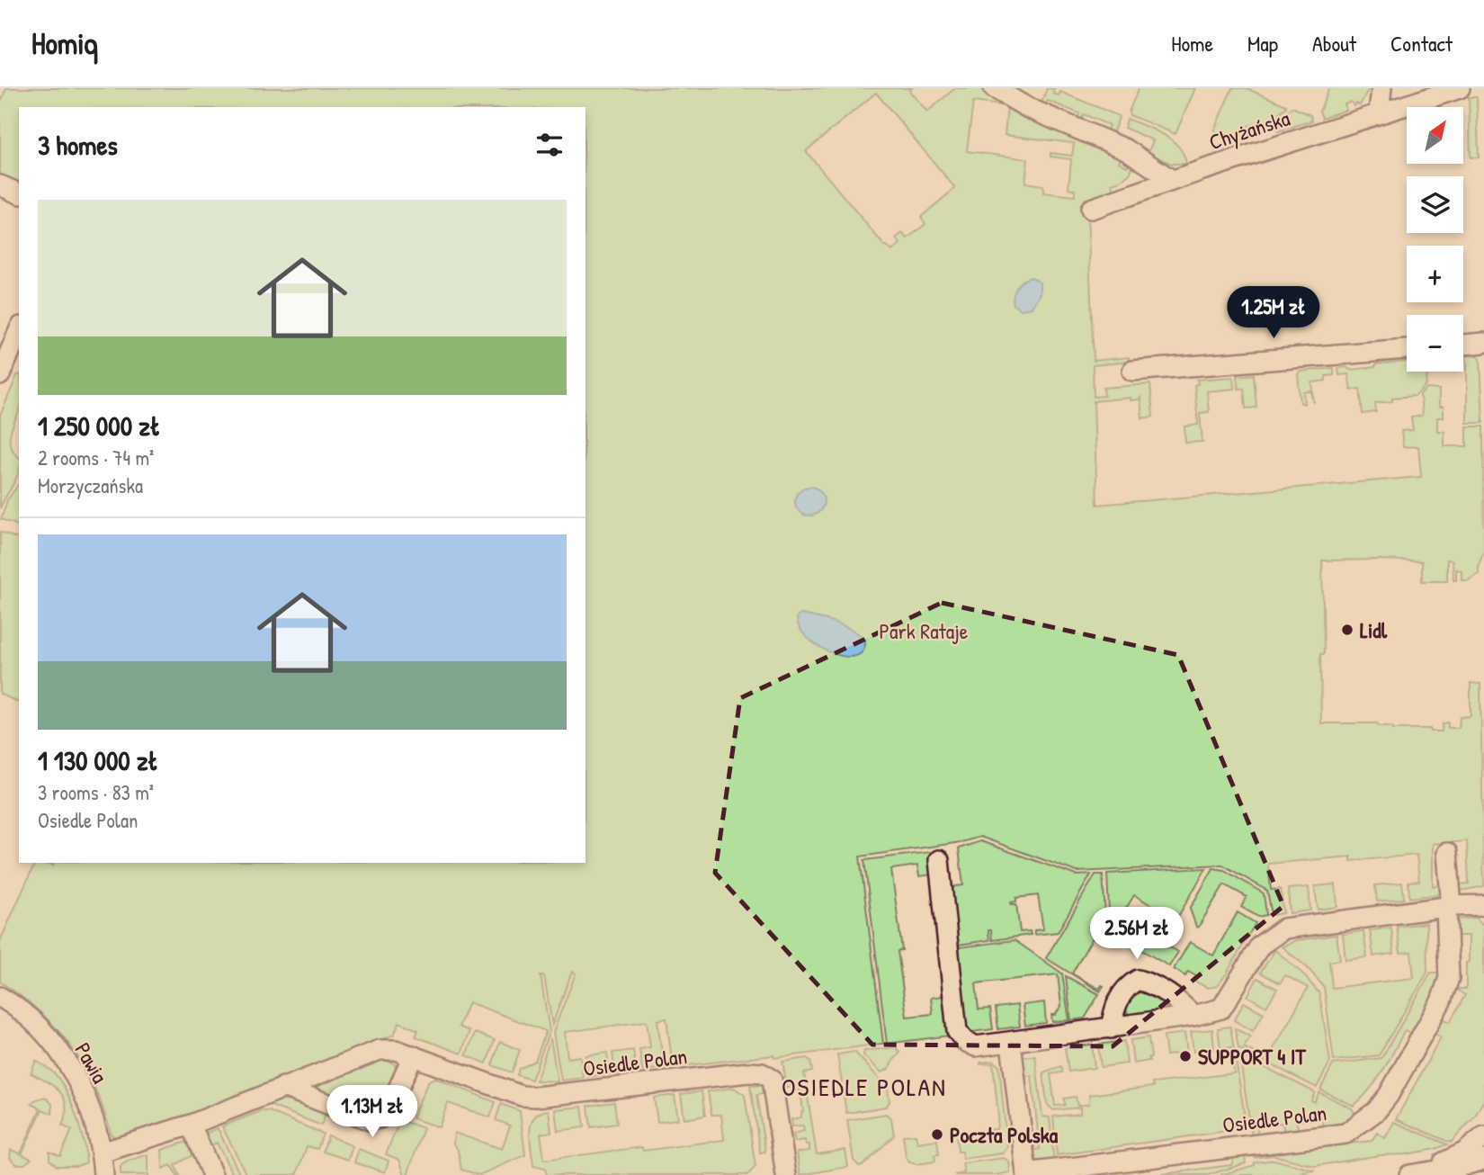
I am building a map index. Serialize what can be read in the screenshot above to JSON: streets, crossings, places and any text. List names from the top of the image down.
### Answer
{
  "streets": {
    "street": ["Chyżańska", "Osiedle Polan", "Pawia"]
  },
  "crossings": [
    ["Osiedle Polan", "Pawia"]
  ],
  "districts": ["OSIEDLE POLAN"],
  "parks": ["Park Rataje"],
  "places": ["Lidl", "SUPPORT 4 IT", "Poczta Polska"],
  "north": "top right",
  "page": {
    "header": "Homiq",
    "nav": [
      "Home",
      "Map",
      "About",
      "Contact"
    ],
    "map_buttons": ["+", "−"],
    "heading": "3 homes",
    "list": [
      {
        "name": "1 250 000 zł",
        "note": "2 rooms · 74 m² · Morzyczańska"
      },
      {
        "name": "1 130 000 zł",
        "note": "3 rooms · 83 m² · Osiedle Polan"
      }
    ],
    "price": ["1.25M zł", "2.56M zł", "1.13M zł"]
  }
}
